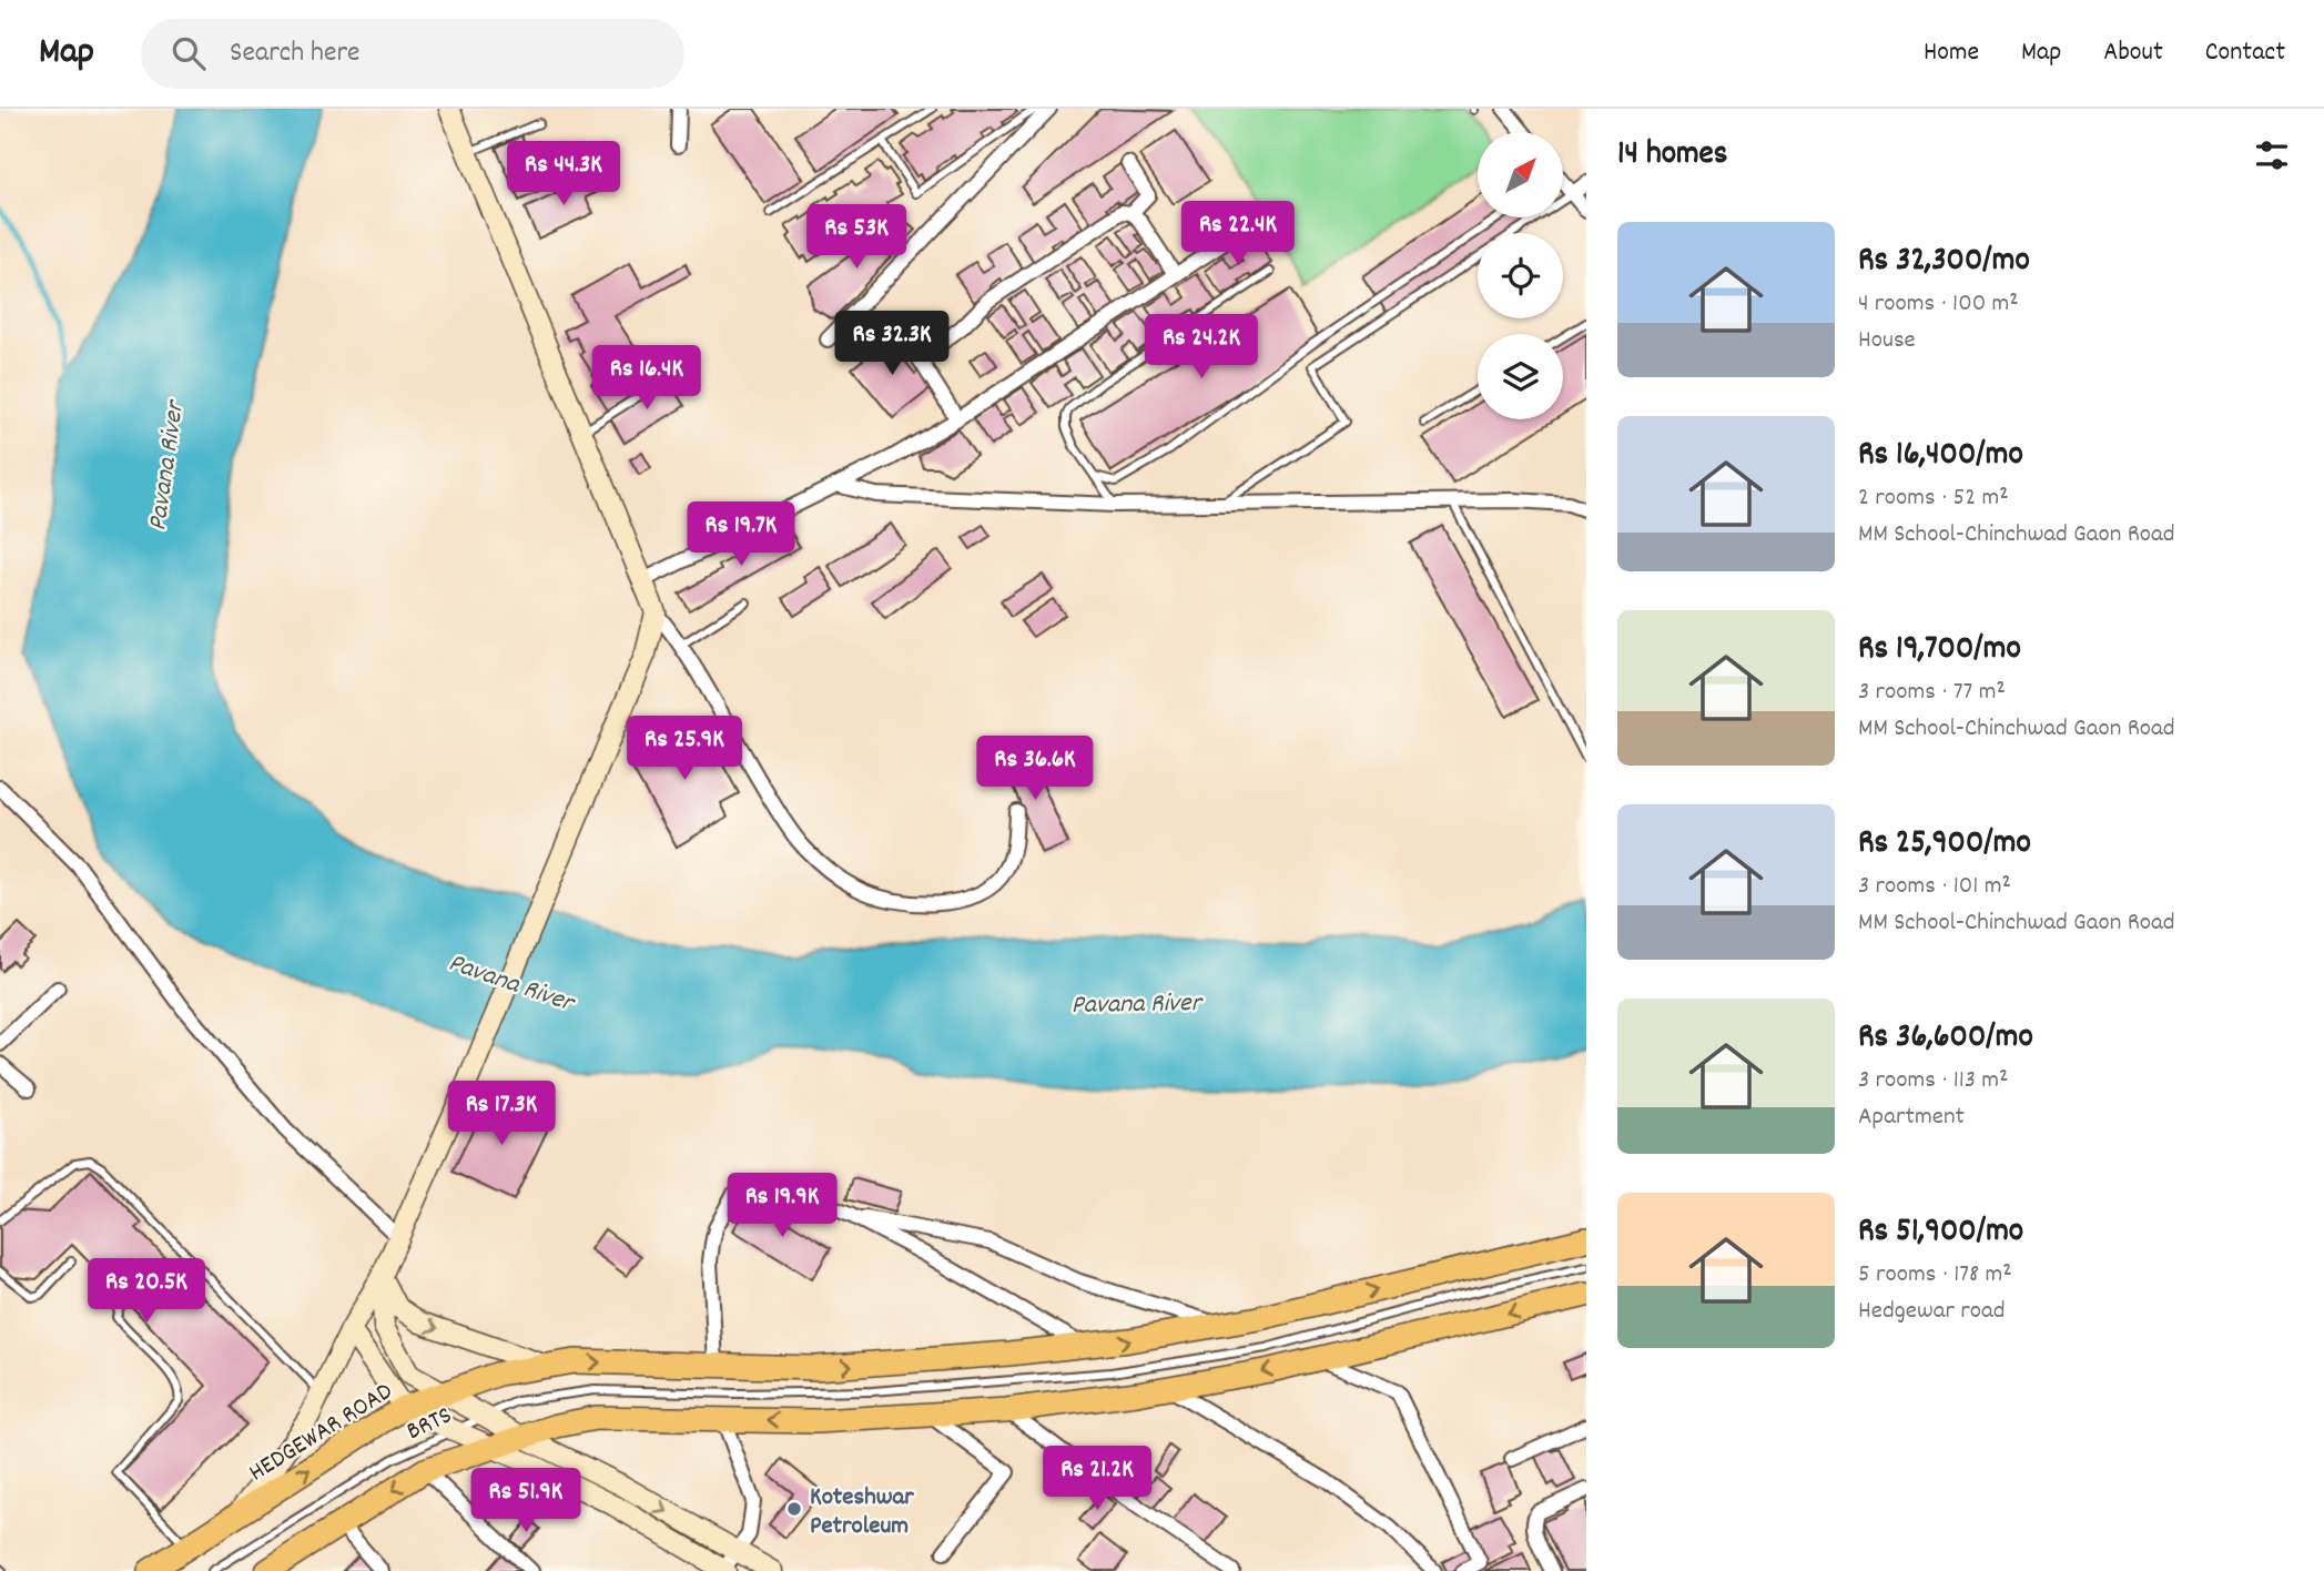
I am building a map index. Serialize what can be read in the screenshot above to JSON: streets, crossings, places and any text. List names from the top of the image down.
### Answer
{
  "streets": {
    "main road": ["HEDGEWAR ROAD"],
    "lane": ["BRTS"]
  },
  "water": ["Pavana River"],
  "places": ["Koteshwar Petroleum"],
  "north": "top right",
  "page": {
    "header": "Map",
    "search": "Search here",
    "nav": [
      "Home",
      "Map",
      "About",
      "Contact"
    ],
    "heading": "14 homes",
    "price": [
      "Rs 44.3K",
      "Rs 22.4K",
      "Rs 53K",
      "Rs 32.3K",
      "Rs 24.2K",
      "Rs 16.4K",
      "Rs 19.7K",
      "Rs 25.9K",
      "Rs 36.6K",
      "Rs 17.3K",
      "Rs 19.9K",
      "Rs 20.5K",
      "Rs 21.2K",
      "Rs 51.9K"
    ],
    "list": [
      {
        "name": "Rs 32,300/mo",
        "note": "4 rooms · 100 m² · House"
      },
      {
        "name": "Rs 16,400/mo",
        "note": "2 rooms · 52 m² · MM School-Chinchwad Gaon Road"
      },
      {
        "name": "Rs 19,700/mo",
        "note": "3 rooms · 77 m² · MM School-Chinchwad Gaon Road"
      },
      {
        "name": "Rs 25,900/mo",
        "note": "3 rooms · 101 m² · MM School-Chinchwad Gaon Road"
      },
      {
        "name": "Rs 36,600/mo",
        "note": "3 rooms · 113 m² · Apartment"
      },
      {
        "name": "Rs 51,900/mo",
        "note": "5 rooms · 178 m² · Hedgewar road"
      }
    ]
  }
}
